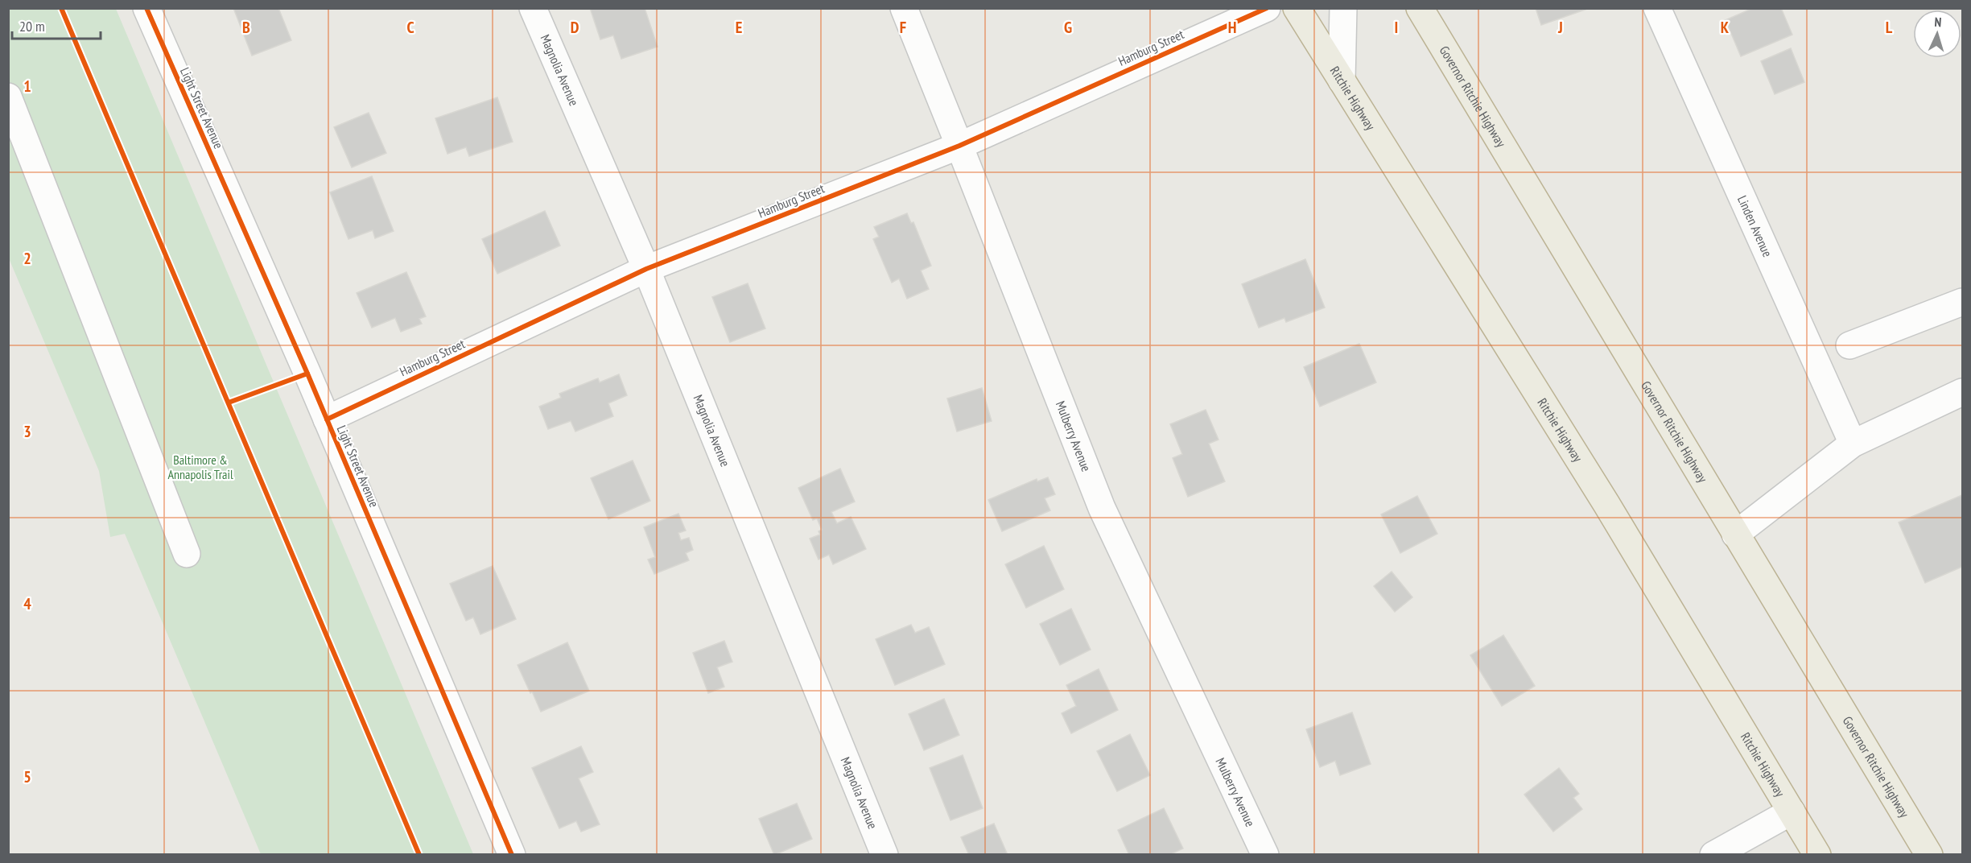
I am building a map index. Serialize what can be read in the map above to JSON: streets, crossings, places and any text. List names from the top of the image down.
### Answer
{
  "streets": {
    "highway": ["Governor Ritchie Highway", "Ritchie Highway"],
    "street": [
      "Hamburg Street",
      "Magnolia Avenue",
      "Light Street Avenue",
      "Linden Avenue",
      "Mulberry Avenue"
    ]
  },
  "crossings": [
    ["Hamburg Street", "Magnolia Avenue"],
    ["Hamburg Street", "Light Street Avenue"],
    ["Hamburg Street", "Mulberry Avenue"]
  ],
  "parks": ["Baltimore & Annapolis Trail"],
  "scale_bar": "20 m",
  "north": "top",
  "grid": {
    "columns": [
      "B",
      "C",
      "D",
      "E",
      "F",
      "G",
      "H",
      "I",
      "J",
      "K",
      "L"
    ],
    "rows": [
      "1",
      "2",
      "3",
      "4",
      "5"
    ]
  }
}
